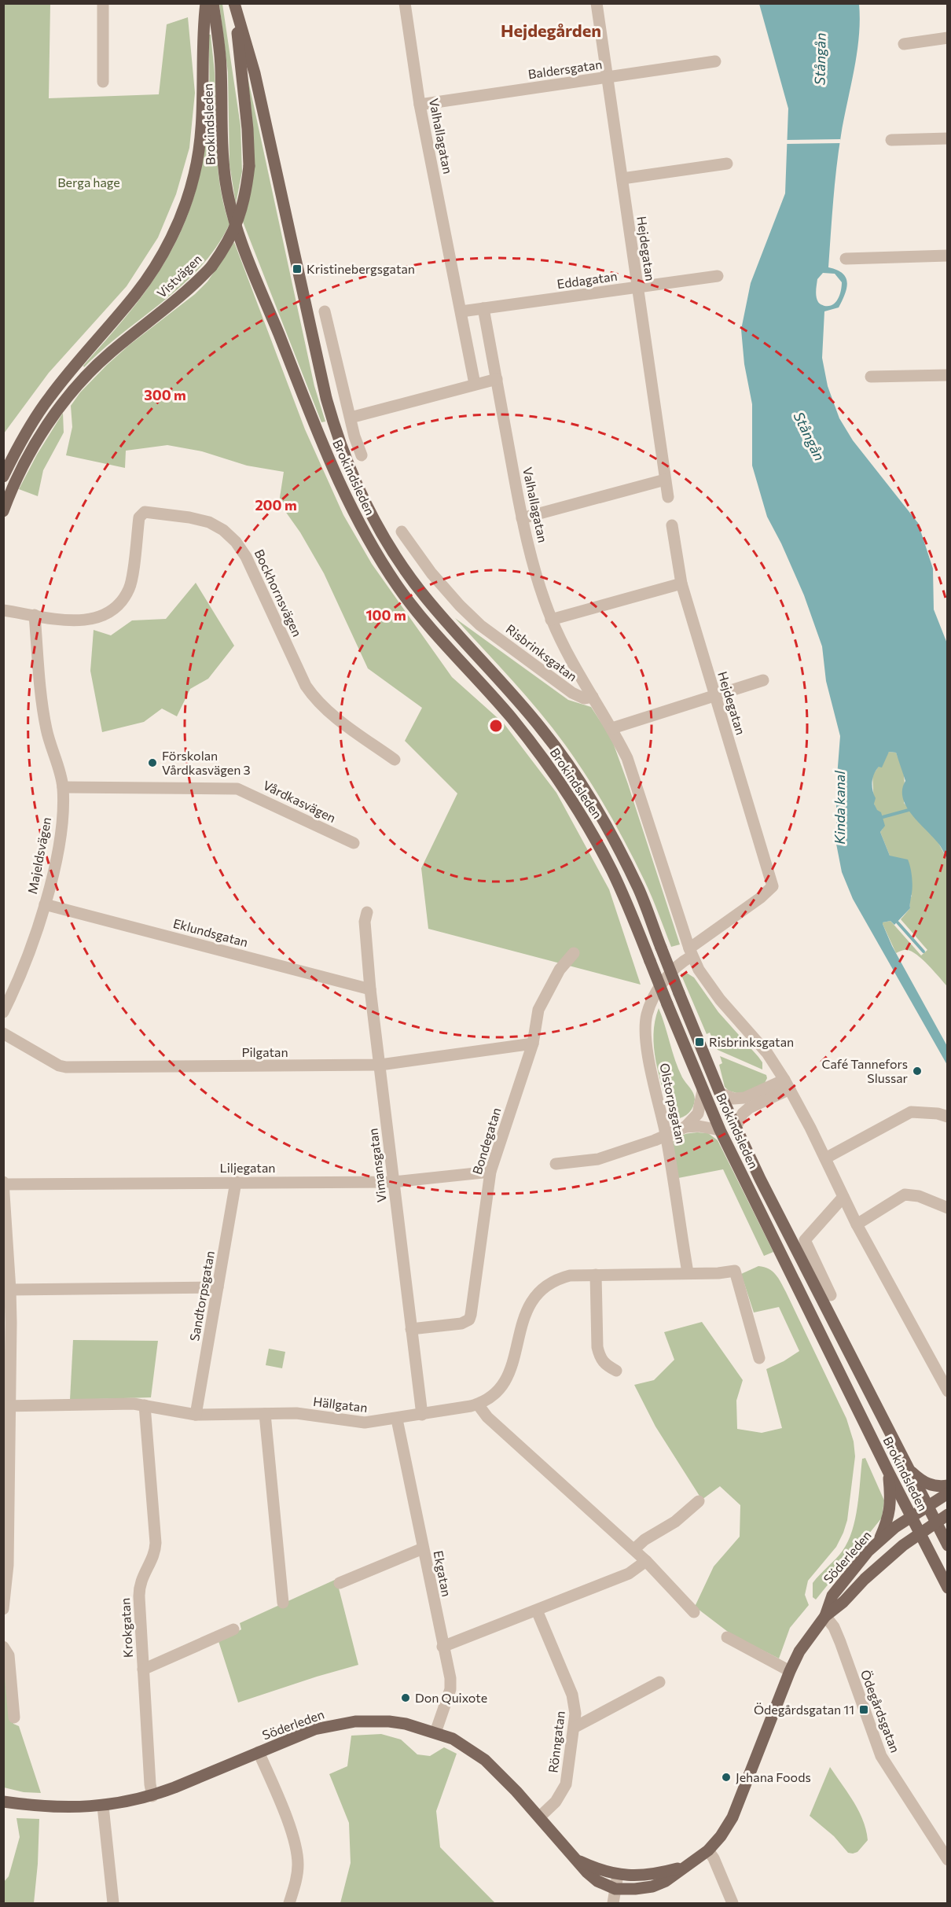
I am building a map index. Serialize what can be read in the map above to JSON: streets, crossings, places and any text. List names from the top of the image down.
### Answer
{
  "streets": {
    "main road": ["Brokindsleden", "Vistvägen", "Söderleden"],
    "street": [
      "Baldersgatan",
      "Valhallagatan",
      "Hejdegatan",
      "Eddagatan",
      "Bockhornsvägen",
      "Risbrinksgatan",
      "Vårdkasvägen",
      "Majeldsvägen",
      "Eklundsgatan",
      "Pilgatan",
      "Olstorpsgatan",
      "Bondegatan",
      "Vimansgatan",
      "Liljegatan",
      "Sandtorpsgatan",
      "Hällgatan",
      "Ekgatan",
      "Krokgatan",
      "Ödegårdsgatan",
      "Rönngatan"
    ]
  },
  "crossings": [
    ["Baldersgatan", "Valhallagatan"],
    ["Baldersgatan", "Hejdegatan"],
    ["Brokindsleden", "Vistvägen"],
    ["Brokindsleden", "Söderleden"],
    ["Valhallagatan", "Eddagatan"],
    ["Valhallagatan", "Risbrinksgatan"],
    ["Hejdegatan", "Eddagatan"],
    ["Hejdegatan", "Olstorpsgatan"],
    ["Bockhornsvägen", "Majeldsvägen"],
    ["Vårdkasvägen", "Majeldsvägen"],
    ["Majeldsvägen", "Eklundsgatan"],
    ["Eklundsgatan", "Vimansgatan"],
    ["Pilgatan", "Bondegatan"],
    ["Pilgatan", "Vimansgatan"],
    ["Olstorpsgatan", "Hällgatan"],
    ["Bondegatan", "Vimansgatan"],
    ["Bondegatan", "Liljegatan"],
    ["Vimansgatan", "Liljegatan"],
    ["Vimansgatan", "Hällgatan"],
    ["Liljegatan", "Sandtorpsgatan"],
    ["Sandtorpsgatan", "Hällgatan"],
    ["Hällgatan", "Ekgatan"],
    ["Hällgatan", "Krokgatan"],
    ["Söderleden", "Ekgatan"],
    ["Söderleden", "Krokgatan"],
    ["Söderleden", "Ödegårdsgatan"],
    ["Söderleden", "Rönngatan"]
  ],
  "districts": ["Hejdegården"],
  "water": ["Stångån", "Kinda kanal"],
  "parks": ["Berga hage"],
  "places": {
    "transit": ["Kristinebergsgatan", "Risbrinksgatan", "Ödegårdsgatan 11"],
    "other": [
      "Förskolan Vårdkasvägen 3",
      "Café Tannefors Slussar",
      "Don Quixote",
      "Jehana Foods"
    ]
  },
  "rings": ["300 m", "200 m", "100 m"]
}
